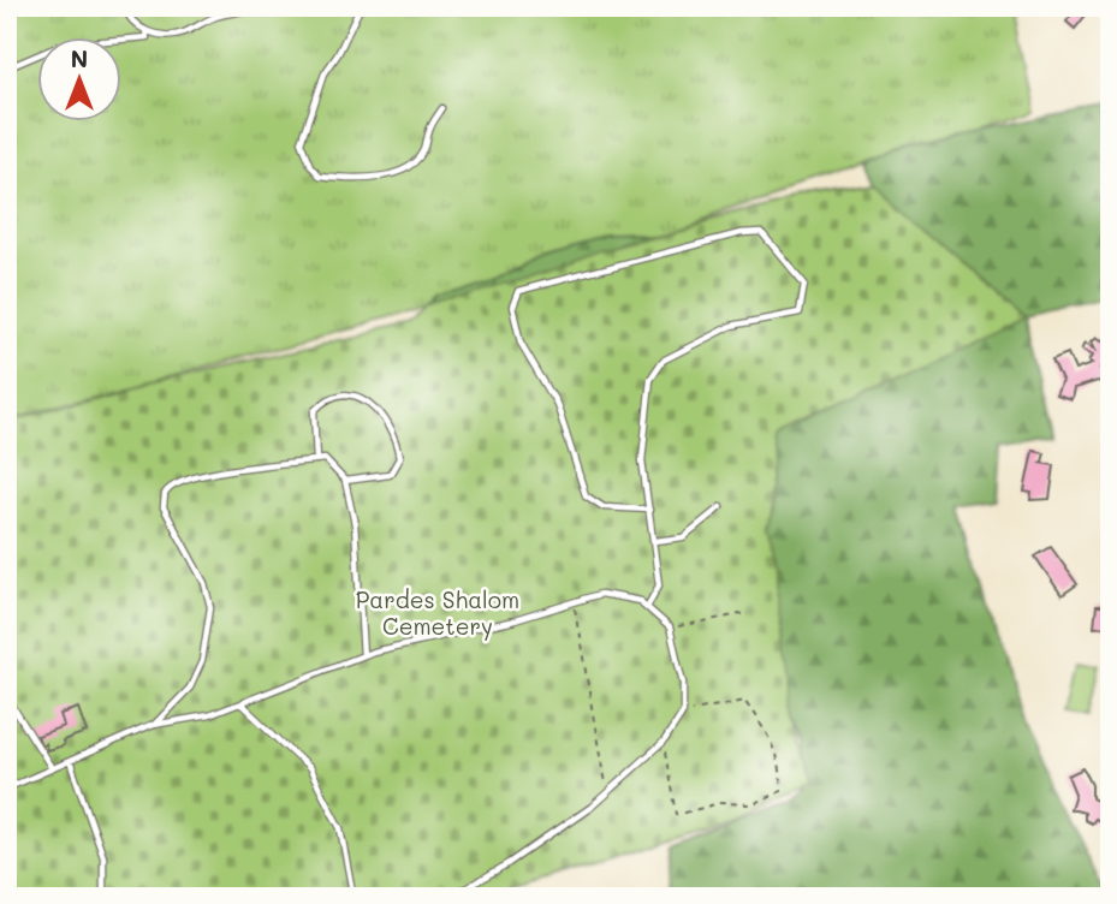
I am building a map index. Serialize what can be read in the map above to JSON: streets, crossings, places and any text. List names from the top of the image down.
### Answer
{
  "parks": ["Pardes Shalom Cemetery"],
  "north": "top"
}
